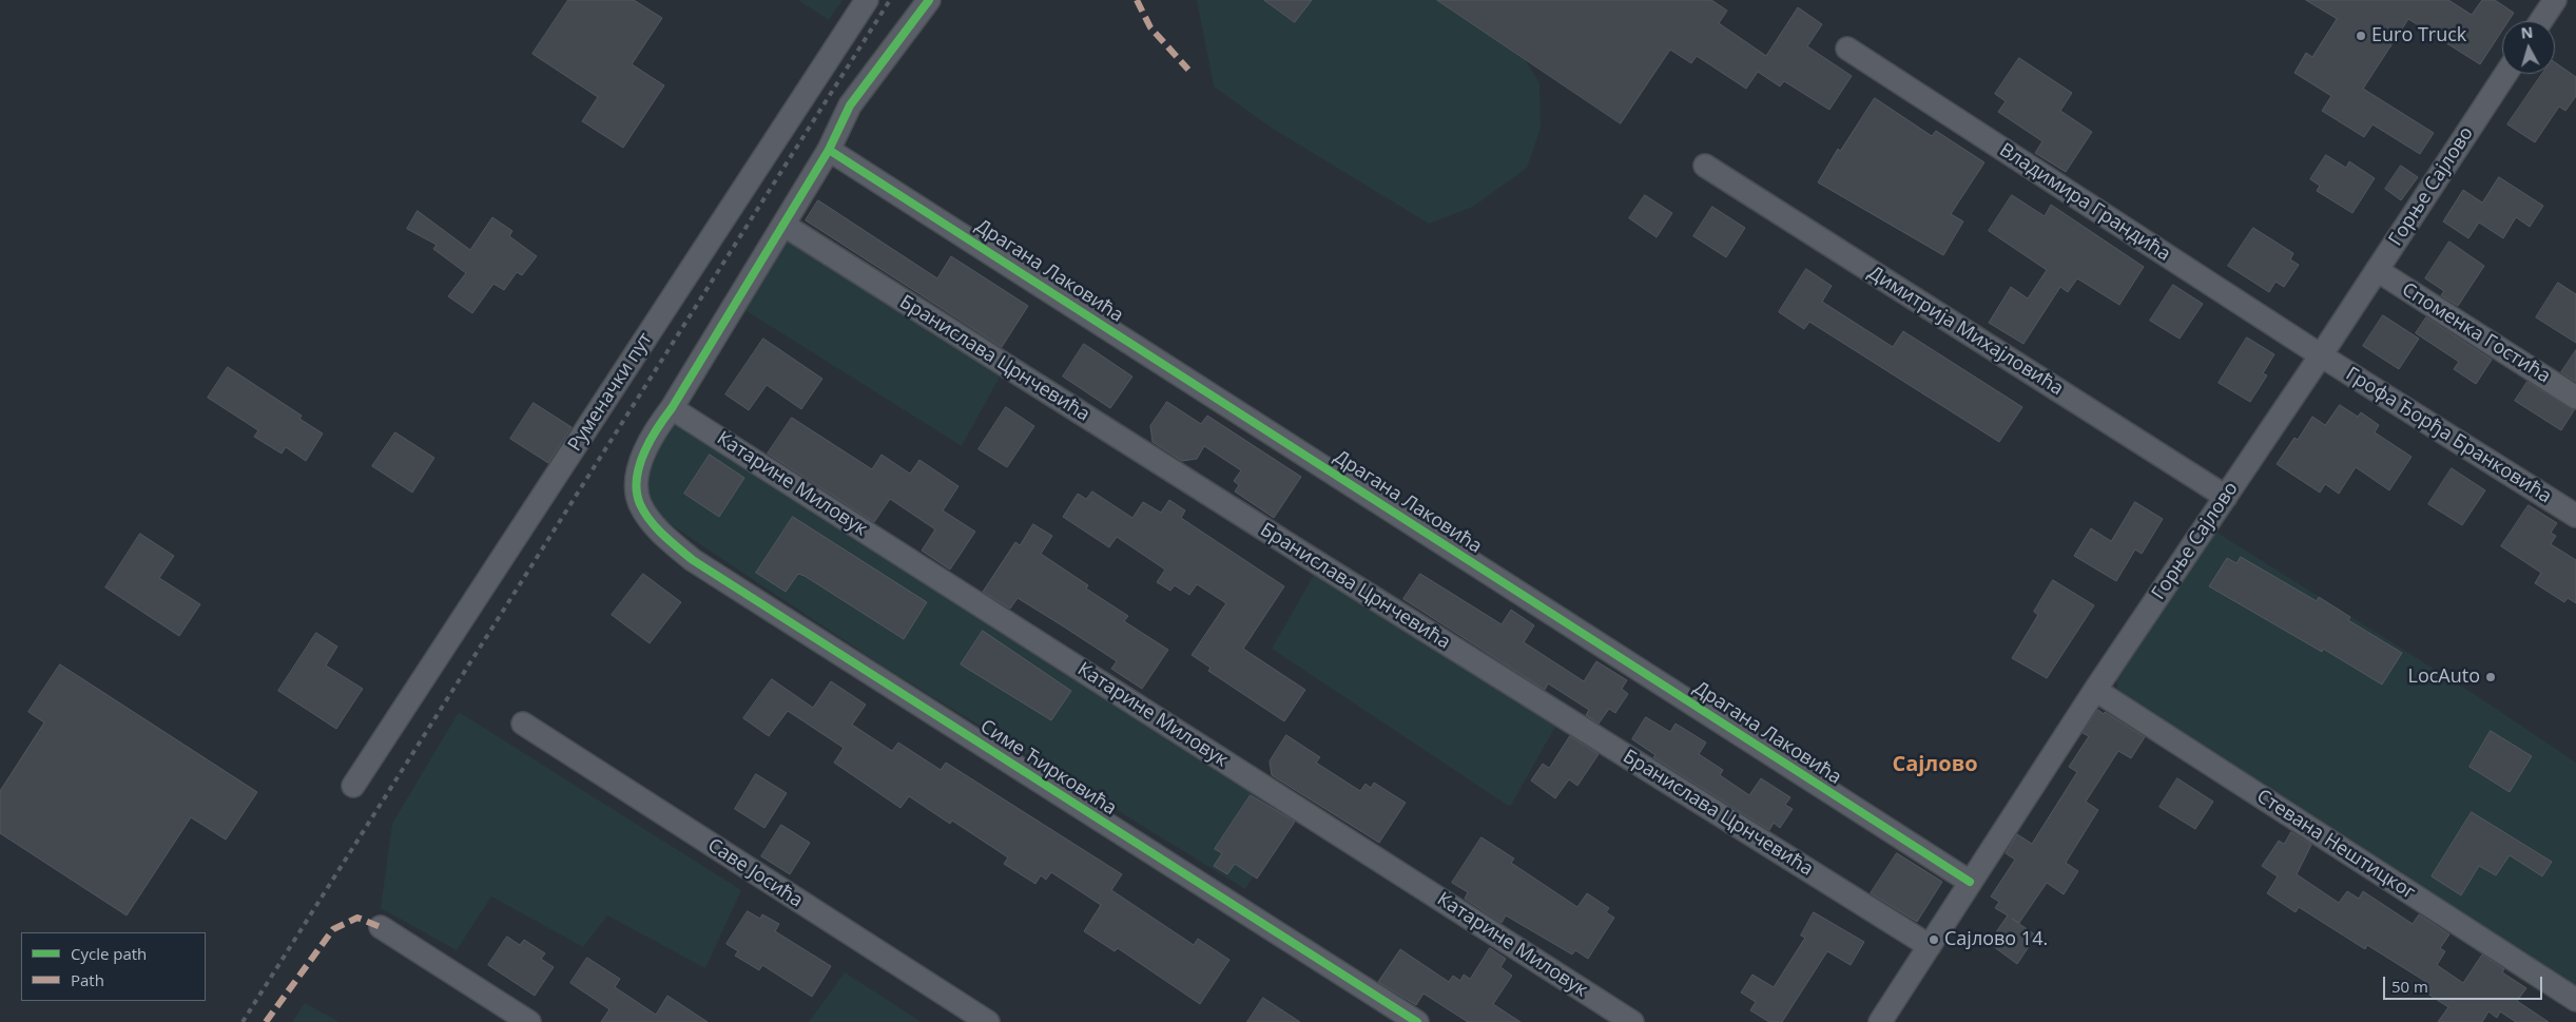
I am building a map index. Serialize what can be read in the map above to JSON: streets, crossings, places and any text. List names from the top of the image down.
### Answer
{
  "streets": {
    "street": [
      "Горње Сајлово",
      "Владимира Грандића",
      "Драгана Лаковића",
      "Димитрија Михајловића",
      "Споменка Гостића",
      "Бранислава Црнчевића",
      "Руменачки пут",
      "Грофа Ђорђа Бранковића",
      "Катарине Миловук",
      "Симе Ћирковића",
      "Стевана Нештицког",
      "Саве Јосића"
    ]
  },
  "crossings": [
    ["Горње Сајлово", "Владимира Грандића"],
    ["Горње Сајлово", "Драгана Лаковића"],
    ["Горње Сајлово", "Димитрија Михајловића"],
    ["Горње Сајлово", "Споменка Гостића"],
    ["Горње Сајлово", "Бранислава Црнчевића"],
    ["Горње Сајлово", "Грофа Ђорђа Бранковића"],
    ["Горње Сајлово", "Стевана Нештицког"],
    ["Владимира Грандића", "Грофа Ђорђа Бранковића"],
    ["Драгана Лаковића", "Симе Ћирковића"],
    ["Бранислава Црнчевића", "Симе Ћирковића"],
    ["Катарине Миловук", "Симе Ћирковића"]
  ],
  "districts": ["Сајлово"],
  "places": ["Euro Truck", "LocAuto", "Сајлово 14."],
  "legend": ["Cycle path", "Path"],
  "scale_bar": "50 m",
  "north": "top"
}
